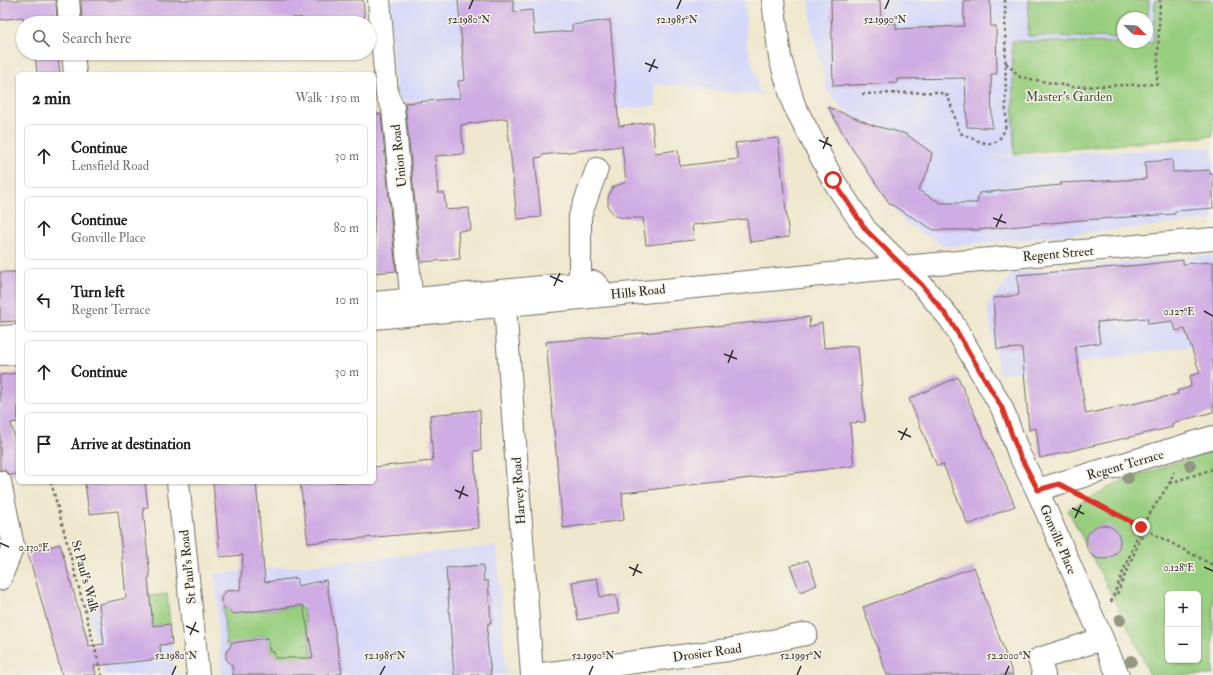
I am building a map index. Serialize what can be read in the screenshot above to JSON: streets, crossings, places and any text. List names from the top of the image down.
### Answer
{
  "streets": {
    "street": [
      "Union Road",
      "Regent Street",
      "Hills Road",
      "Regent Terrace",
      "Harvey Road",
      "Gonville Place",
      "St Paul's Road",
      "Drosier Road"
    ],
    "path": ["St Paul's Walk"]
  },
  "crossings": [
    ["Union Road", "Hills Road"],
    ["Regent Street", "Hills Road"],
    ["Regent Street", "Gonville Place"],
    ["Hills Road", "Harvey Road"],
    ["Hills Road", "Gonville Place"],
    ["Regent Terrace", "Gonville Place"]
  ],
  "parks": ["Master's Garden"],
  "north": "bottom right",
  "page": {
    "search": "Search here",
    "heading": ["2 min", "Walk · 150 m"],
    "list": [
      ["Continue", "Lensfield Road", "30 m"],
      ["Continue", "Gonville Place", "80 m"],
      ["Turn left", "Regent Terrace", "10 m"],
      ["Continue", "30 m"],
      "Arrive at destination"
    ],
    "map_buttons": ["+", "−"]
  },
  "coordinates": [
    "52.1980°N",
    "52.1985°N",
    "52.1990°N",
    "0.127°E",
    "0.130°E",
    "0.128°E",
    "52.1995°N",
    "52.2000°N"
  ]
}
